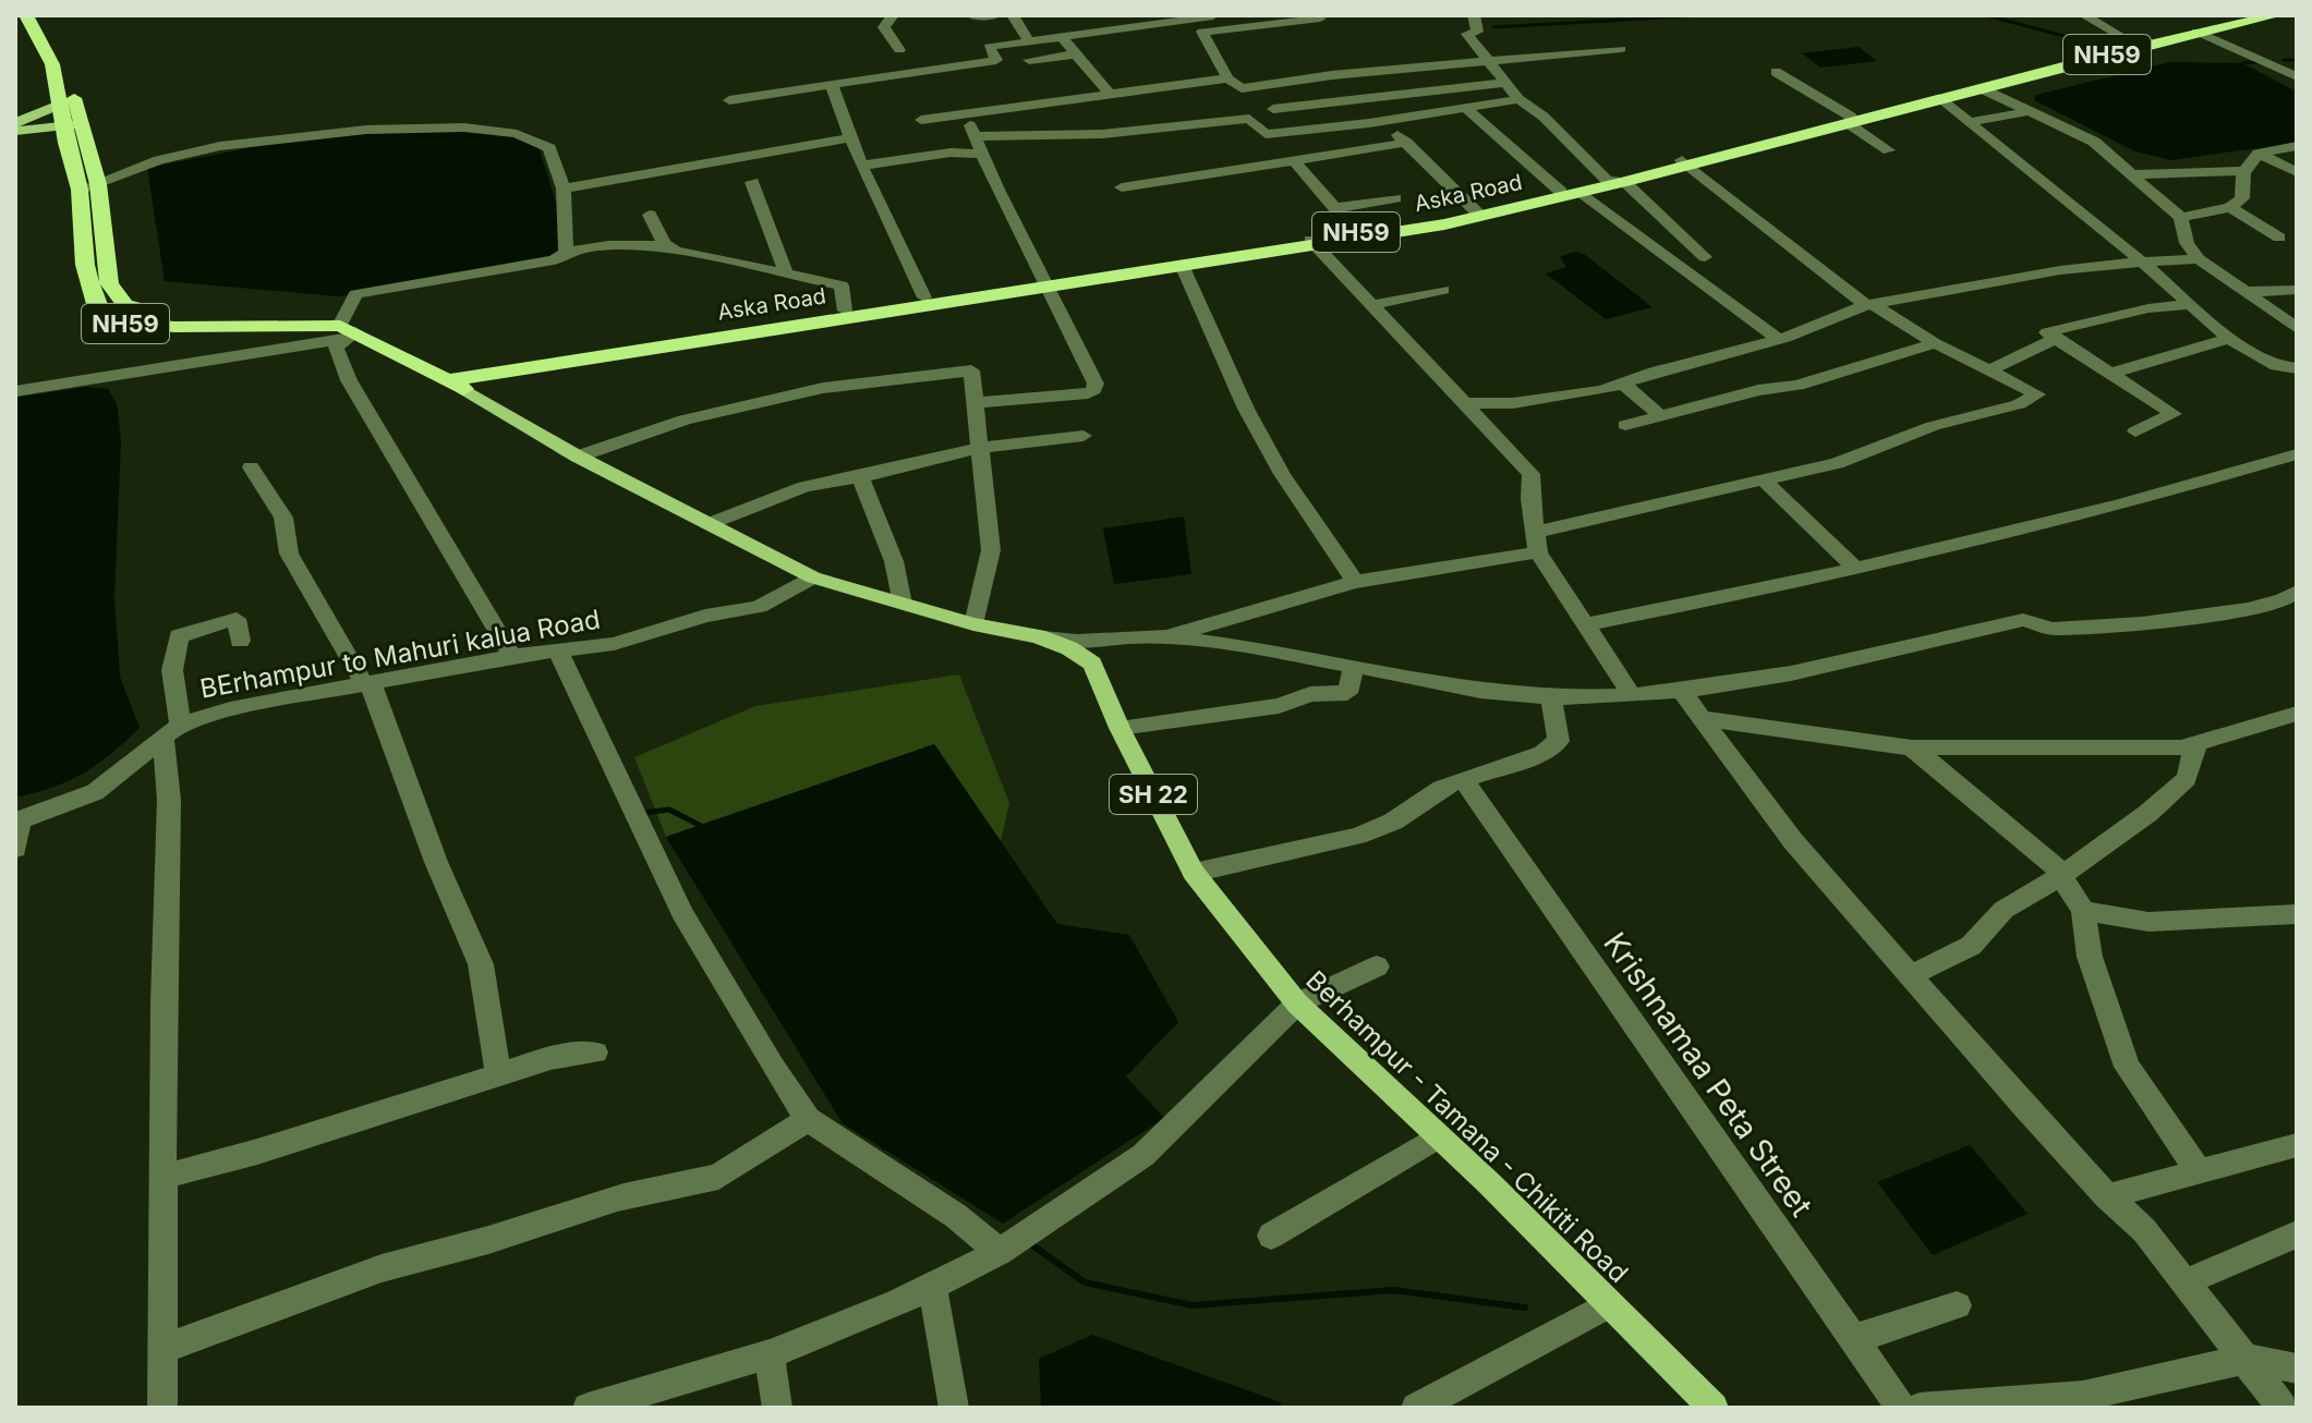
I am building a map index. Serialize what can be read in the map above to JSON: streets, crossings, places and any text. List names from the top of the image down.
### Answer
{
  "streets": {
    "highway": ["NH59", "Aska Road"],
    "main road": ["SH 22", "Berhampur - Tamana - Chikiti Road"],
    "street": ["BErhampur to Mahuri kalua Road", "Krishnamaa Peta Street"]
  },
  "crossings": [
    ["NH59", "Aska Road"],
    ["NH59", "Berhampur - Tamana - Chikiti Road"],
    ["Aska Road", "Berhampur - Tamana - Chikiti Road"],
    ["BErhampur to Mahuri kalua Road", "Berhampur - Tamana - Chikiti Road"]
  ]
}
